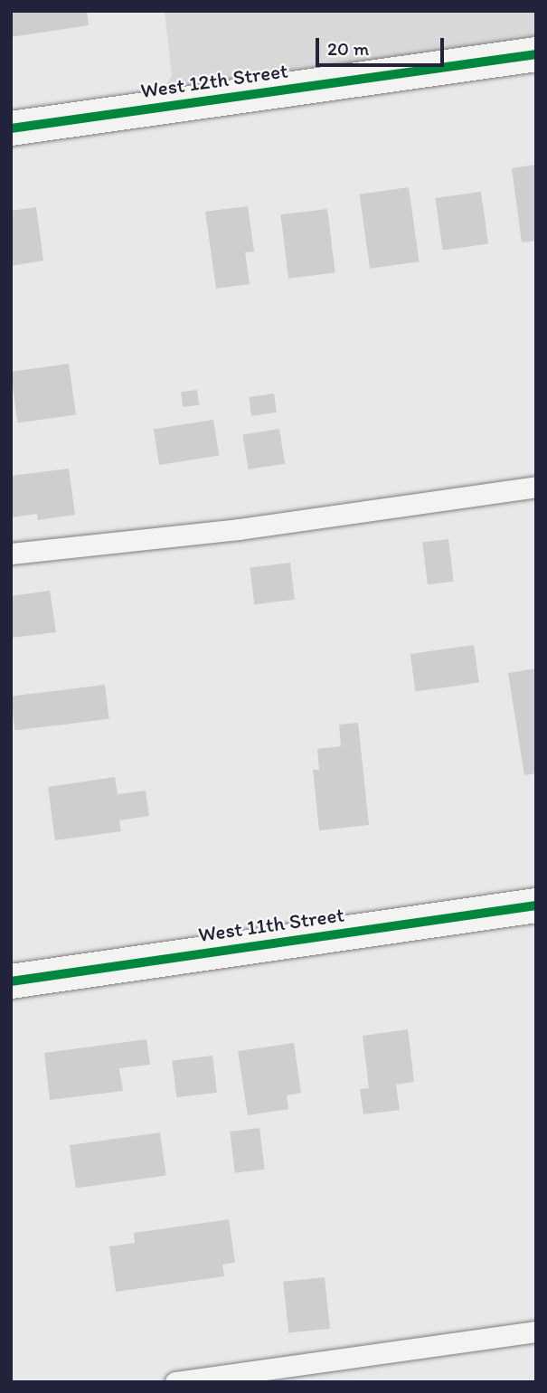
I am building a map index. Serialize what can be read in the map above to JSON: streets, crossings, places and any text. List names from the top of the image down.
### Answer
{
  "streets": {
    "street": ["West 12th Street", "West 11th Street"]
  },
  "scale_bar": "20 m"
}
